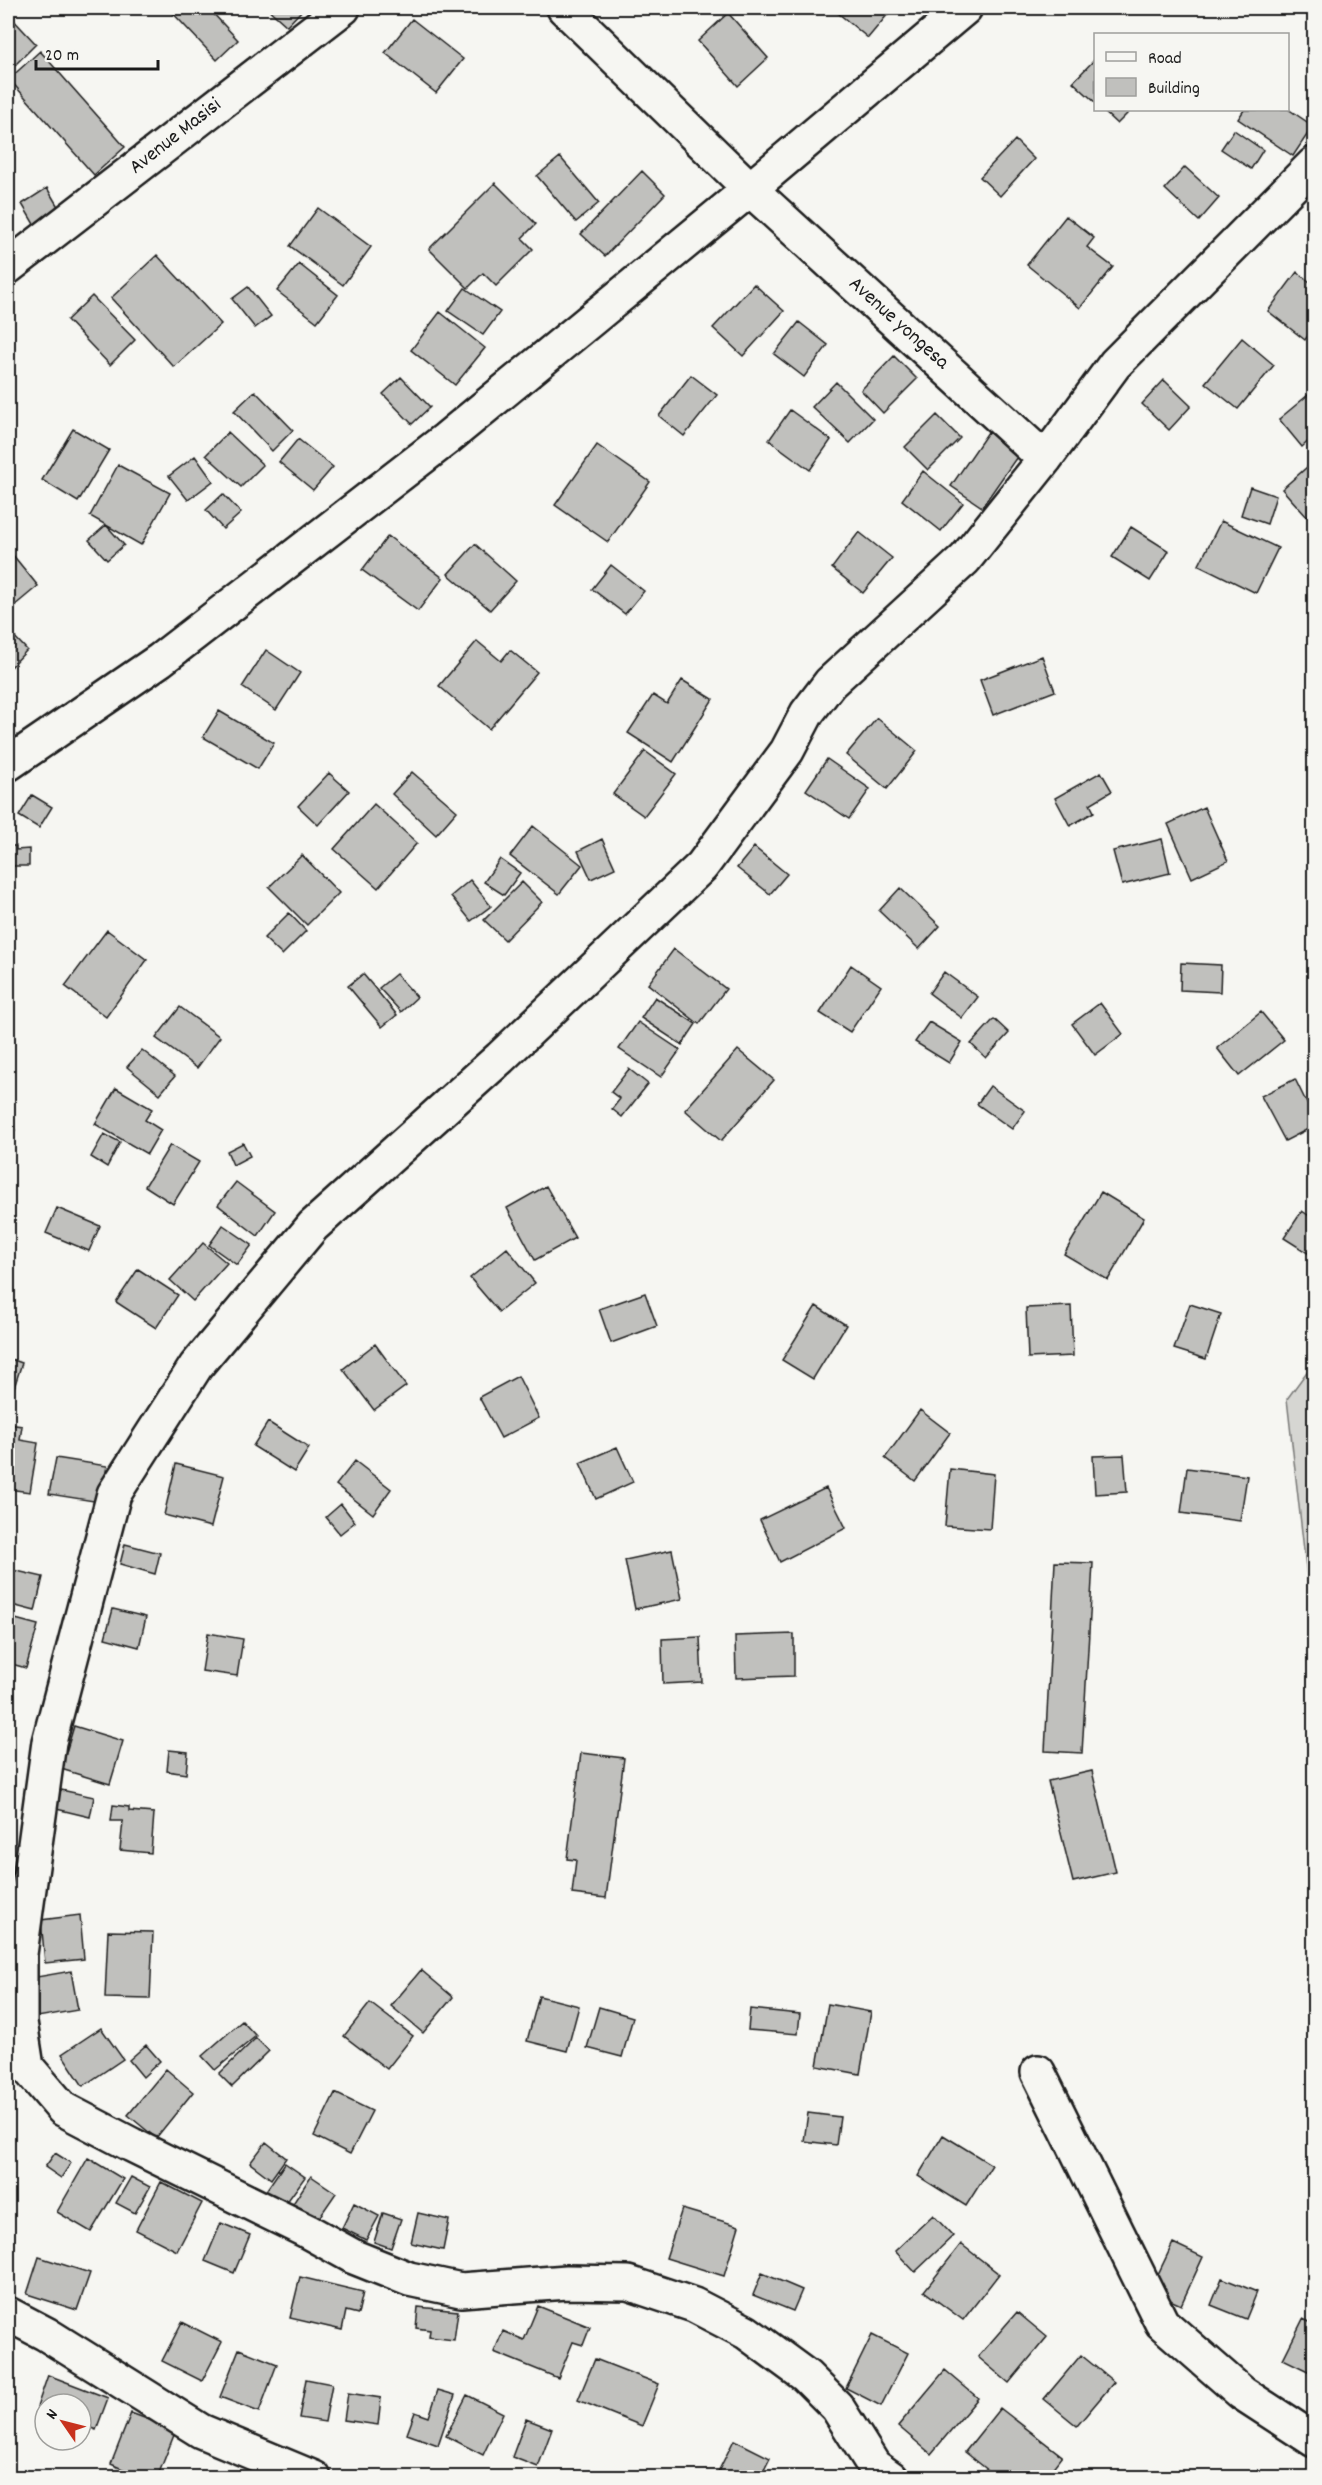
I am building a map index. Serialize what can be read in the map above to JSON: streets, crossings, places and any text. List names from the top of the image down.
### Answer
{
  "streets": {
    "street": ["Avenue Masisi", "Avenue yongesa"]
  },
  "legend": ["Road", "Building"],
  "scale_bar": "20 m",
  "north": "top left"
}
